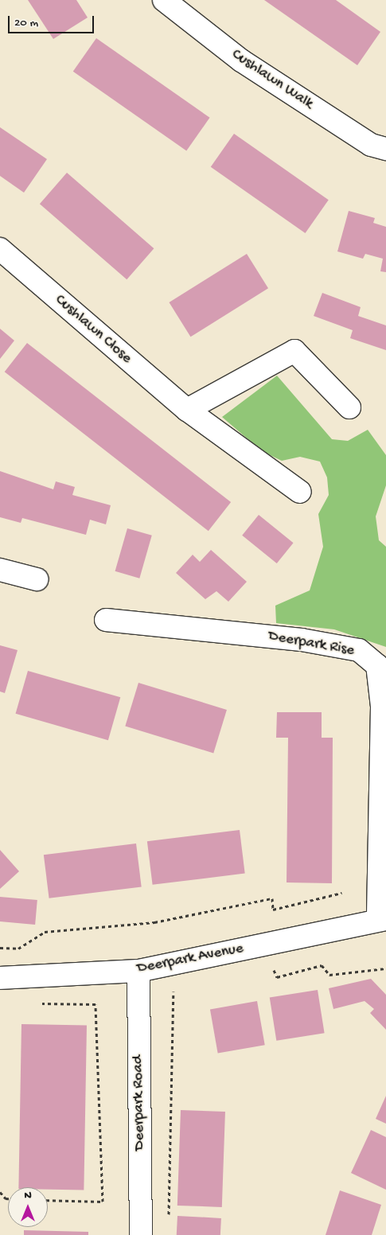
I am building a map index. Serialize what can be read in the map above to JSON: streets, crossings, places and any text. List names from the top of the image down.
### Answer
{
  "streets": {
    "street": [
      "Cushlawn Walk",
      "Cushlawn Close",
      "Deerpark Rise",
      "Deerpark Avenue",
      "Deerpark Road"
    ]
  },
  "crossings": [
    ["Deerpark Rise", "Deerpark Avenue"],
    ["Deerpark Avenue", "Deerpark Road"]
  ],
  "scale_bar": "20 m",
  "north": "top"
}
